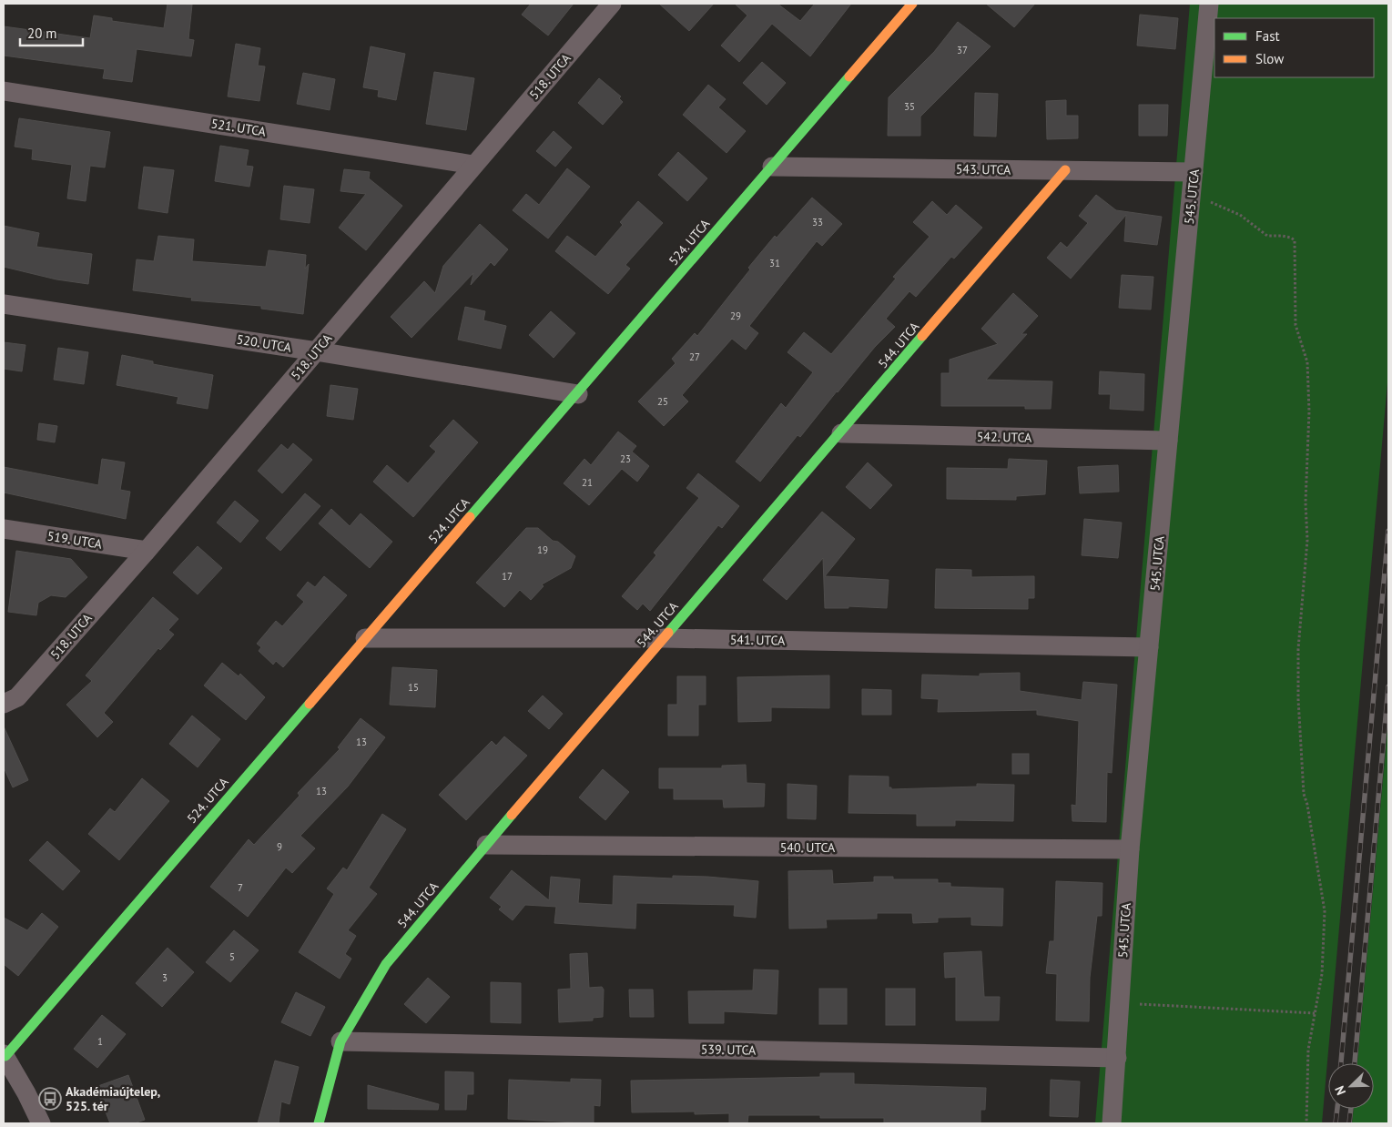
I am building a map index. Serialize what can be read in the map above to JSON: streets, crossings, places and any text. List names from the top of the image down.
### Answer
{
  "streets": {
    "street": [
      "518. UTCA",
      "521. UTCA",
      "543. UTCA",
      "545. UTCA",
      "524. UTCA",
      "520. UTCA",
      "544. UTCA",
      "542. UTCA",
      "519. UTCA",
      "541. UTCA",
      "540. UTCA",
      "539. UTCA"
    ]
  },
  "crossings": [
    ["518. UTCA", "521. UTCA"],
    ["518. UTCA", "520. UTCA"],
    ["518. UTCA", "519. UTCA"],
    ["543. UTCA", "545. UTCA"],
    ["543. UTCA", "524. UTCA"],
    ["543. UTCA", "544. UTCA"],
    ["545. UTCA", "542. UTCA"],
    ["545. UTCA", "541. UTCA"],
    ["545. UTCA", "540. UTCA"],
    ["545. UTCA", "539. UTCA"],
    ["524. UTCA", "520. UTCA"],
    ["524. UTCA", "541. UTCA"],
    ["544. UTCA", "542. UTCA"],
    ["544. UTCA", "541. UTCA"],
    ["544. UTCA", "540. UTCA"],
    ["544. UTCA", "539. UTCA"]
  ],
  "places": {
    "bus stop": ["Akadémiaújtelep, 525. tér"]
  },
  "house_numbers": [
    "37",
    "35",
    "33",
    "31",
    "29",
    "27",
    "25",
    "23",
    "21",
    "19",
    "17",
    "15",
    "13",
    "13",
    "9",
    "7",
    "5",
    "3",
    "1"
  ],
  "legend": ["Fast", "Slow"],
  "scale_bar": "20 m",
  "north": "bottom left"
}
